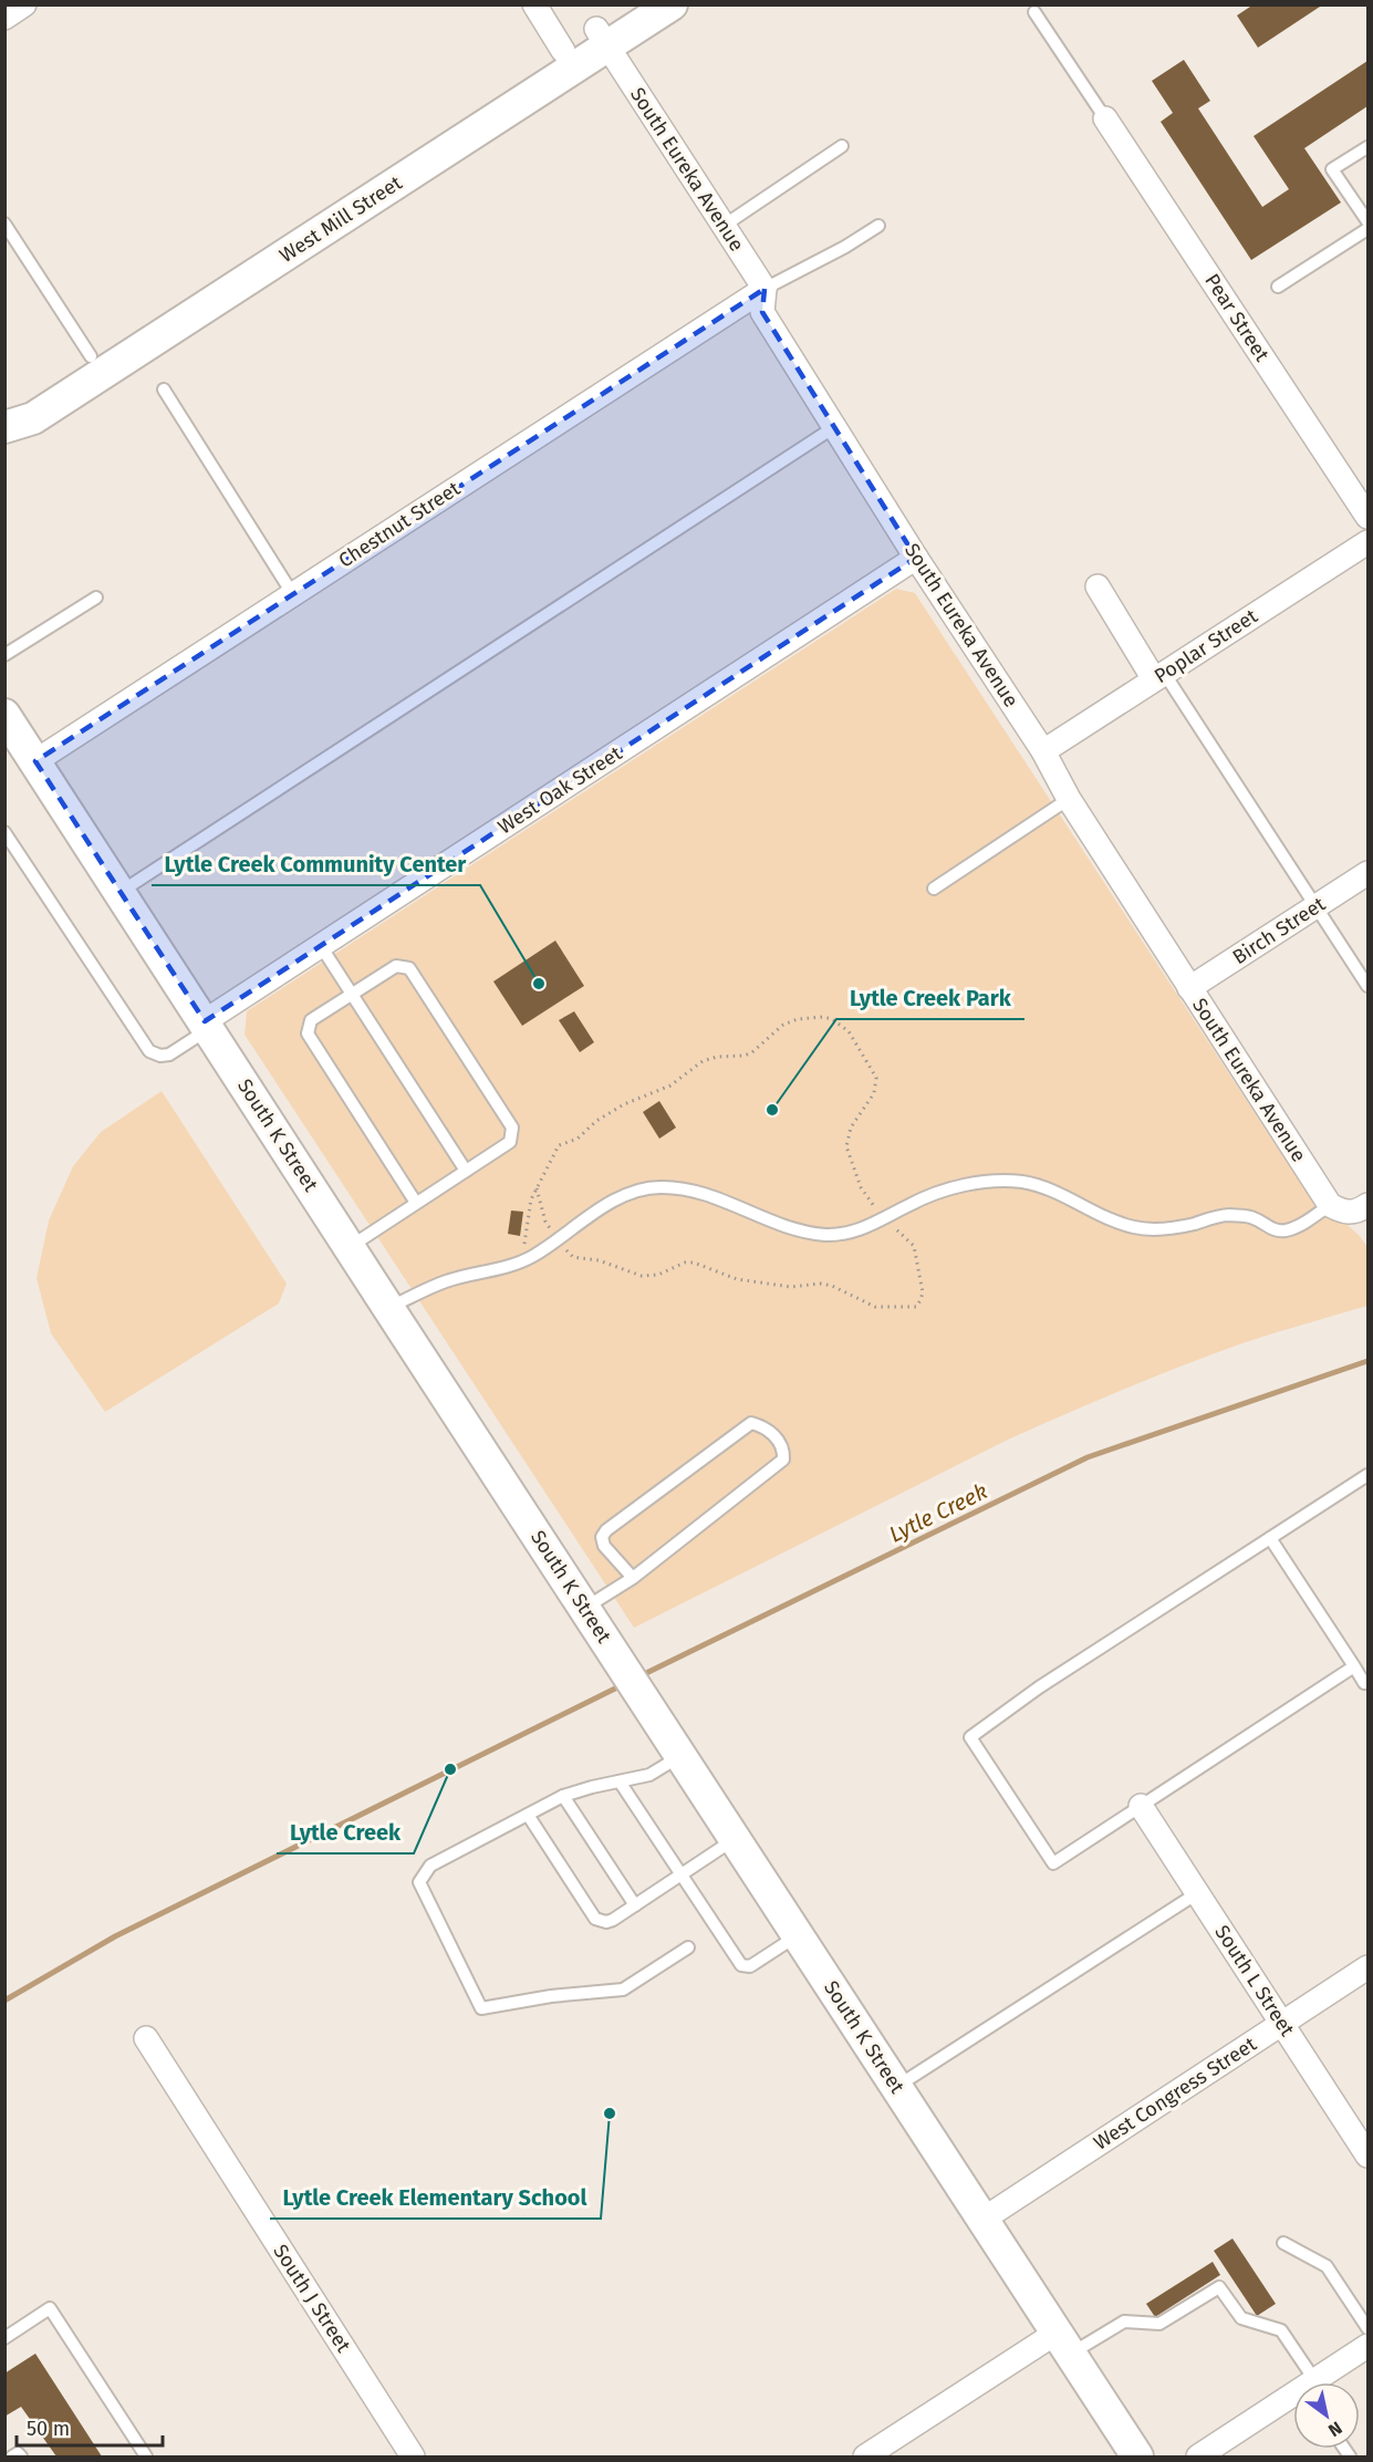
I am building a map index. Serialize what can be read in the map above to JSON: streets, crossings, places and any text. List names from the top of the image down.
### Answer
{
  "streets": {
    "street": [
      "South Eureka Avenue",
      "West Mill Street",
      "Pear Street",
      "Chestnut Street",
      "Poplar Street",
      "West Oak Street",
      "Birch Street",
      "South K Street",
      "South L Street",
      "West Congress Street",
      "South J Street"
    ]
  },
  "crossings": [
    ["South Eureka Avenue", "West Mill Street"],
    ["South Eureka Avenue", "Chestnut Street"],
    ["South Eureka Avenue", "Poplar Street"],
    ["South Eureka Avenue", "West Oak Street"],
    ["South Eureka Avenue", "Birch Street"],
    ["Chestnut Street", "South K Street"],
    ["West Oak Street", "South K Street"],
    ["South K Street", "West Congress Street"],
    ["South L Street", "West Congress Street"]
  ],
  "water": ["Lytle Creek"],
  "places": [
    "Lytle Creek Community Center",
    "Lytle Creek Park",
    "Lytle Creek",
    "Lytle Creek Elementary School"
  ],
  "scale_bar": "50 m",
  "north": "bottom right"
}
